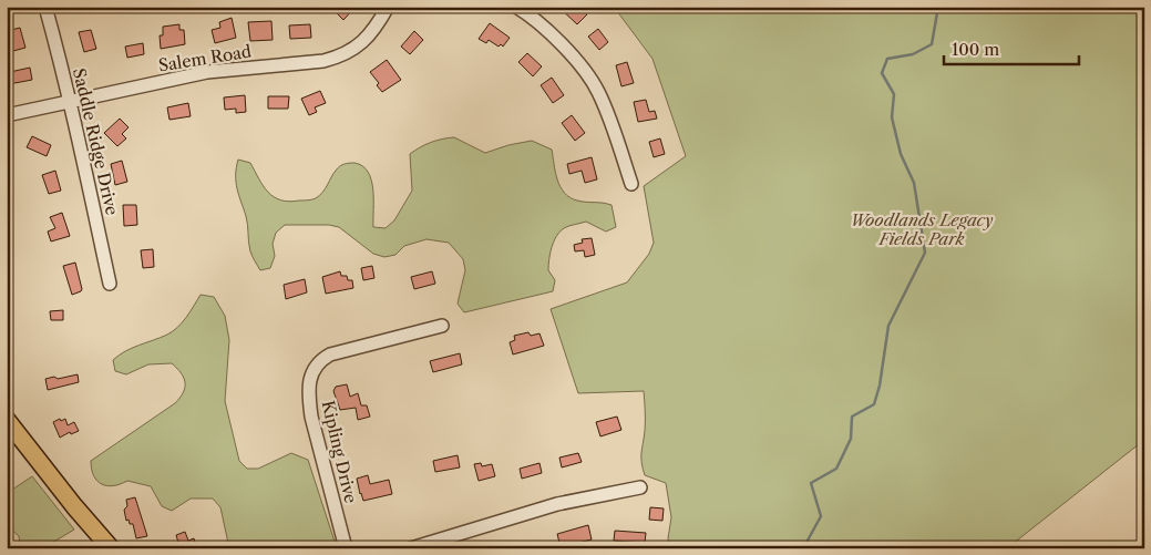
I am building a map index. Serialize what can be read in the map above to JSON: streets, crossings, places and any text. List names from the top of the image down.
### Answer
{
  "streets": {
    "street": ["Salem Road", "Saddle Ridge Drive", "Kipling Drive"]
  },
  "crossings": [
    ["Salem Road", "Saddle Ridge Drive"]
  ],
  "parks": ["Woodlands Legacy Fields Park"],
  "scale_bar": "100 m"
}
